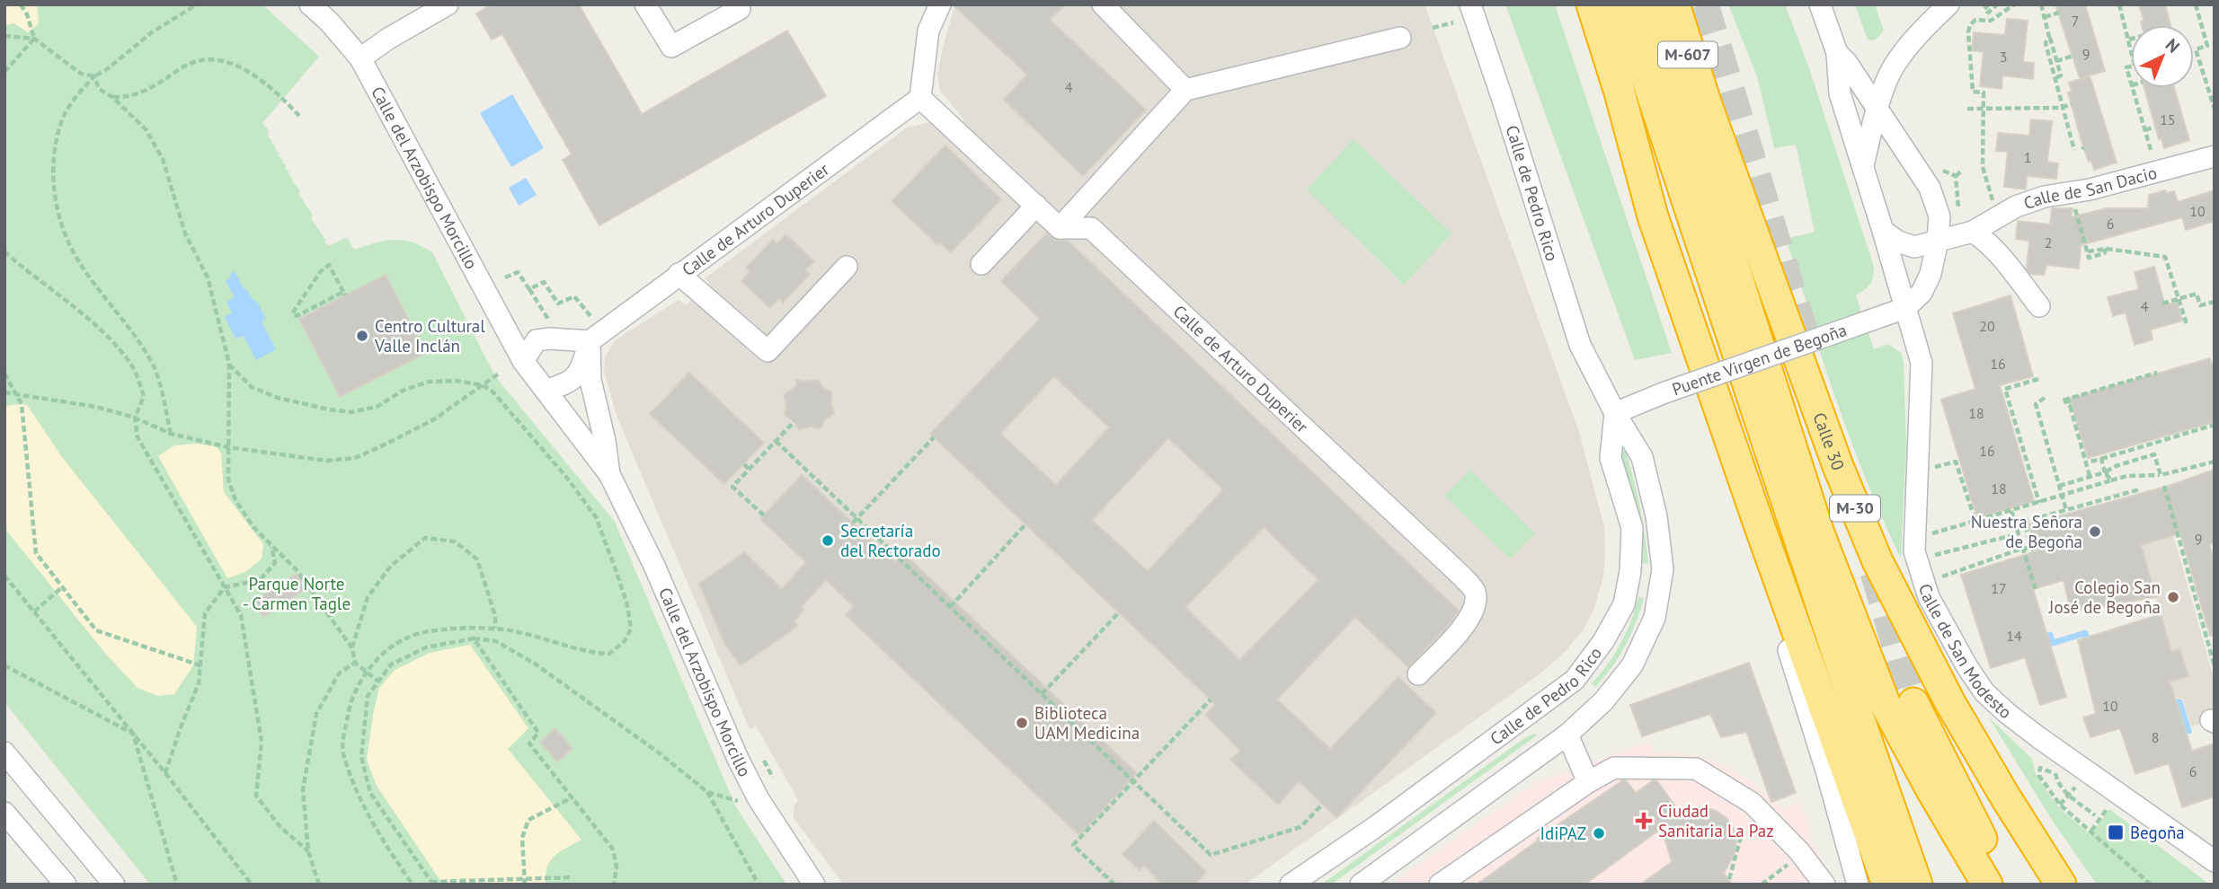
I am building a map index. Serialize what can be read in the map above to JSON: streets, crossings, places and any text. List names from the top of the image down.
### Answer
{
  "streets": {
    "highway": ["M-607", "Calle 30", "M-30"],
    "street": [
      "Calle del Arzobispo Morcillo",
      "Calle de San Dacio",
      "Calle de Pedro Rico",
      "Calle de Arturo Duperier",
      "Puente Virgen de Begoña",
      "Calle de San Modesto"
    ]
  },
  "crossings": [
    ["M-607", "Calle 30"],
    ["Calle del Arzobispo Morcillo", "Calle de Arturo Duperier"],
    ["Calle de San Dacio", "Calle de San Modesto"],
    ["Calle de Pedro Rico", "Puente Virgen de Begoña"],
    ["Puente Virgen de Begoña", "Calle de San Modesto"]
  ],
  "parks": ["Parque Norte - Carmen Tagle"],
  "places": {
    "other": [
      "Centro Cultural Valle Inclán",
      "Nuestra Señora de Begoña",
      "Secretaría del Rectorado",
      "Colegio San José de Begoña",
      "Biblioteca UAM Medicina",
      "IdiPAZ"
    ],
    "health": ["Ciudad Sanitaria La Paz"],
    "transit": ["Begoña"]
  },
  "house_numbers": [
    "7",
    "9",
    "3",
    "4",
    "15",
    "1",
    "10",
    "6",
    "2",
    "4",
    "20",
    "16",
    "18",
    "16",
    "18",
    "9",
    "17",
    "14",
    "10",
    "8",
    "6"
  ],
  "north": "top right"
}
